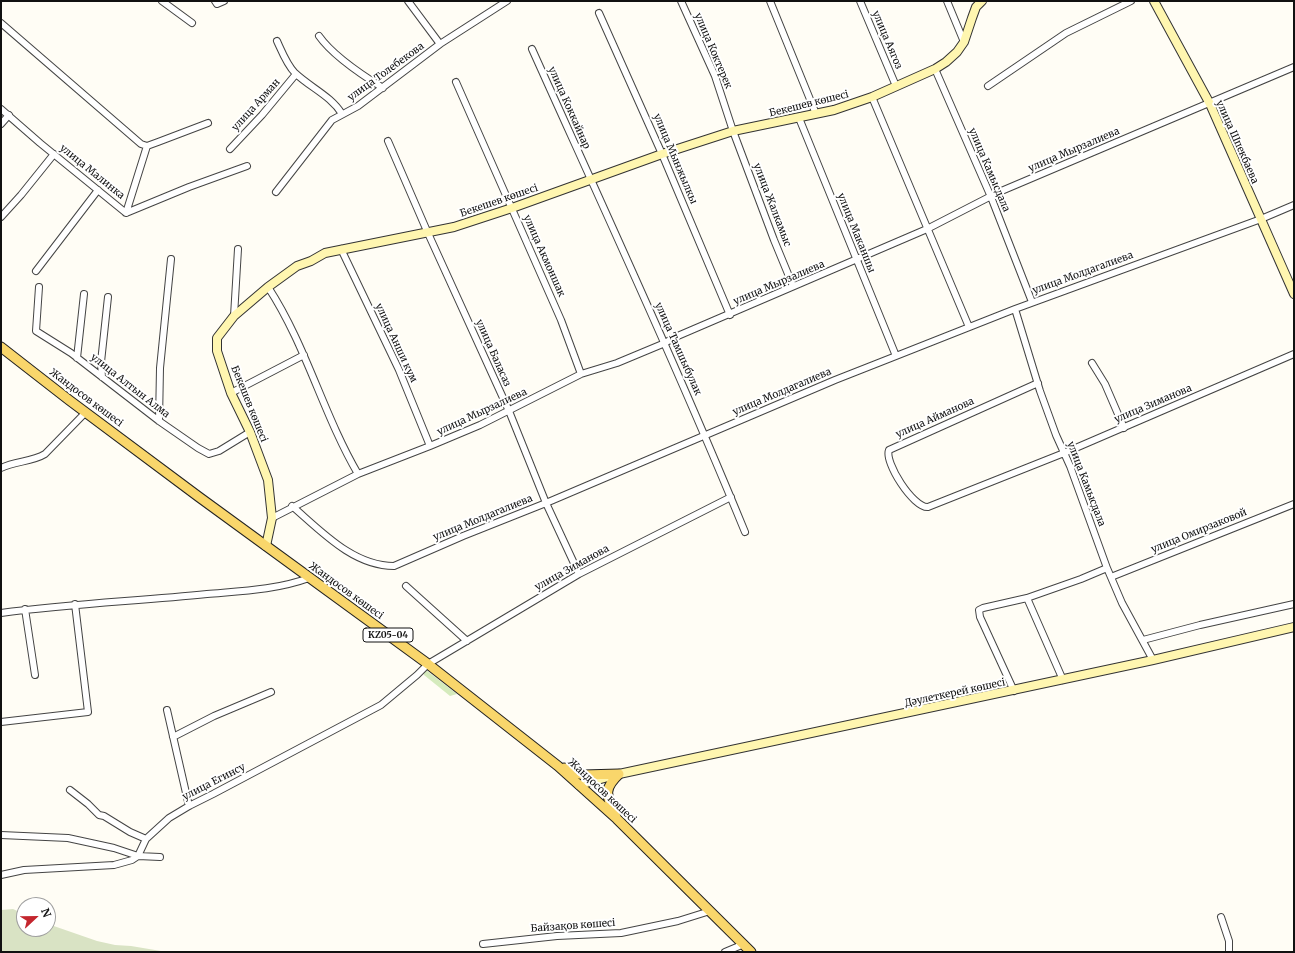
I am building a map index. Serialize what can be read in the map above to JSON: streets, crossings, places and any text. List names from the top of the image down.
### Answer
{
  "streets": {
    "main road": [
      "Бекешев көшесі",
      "улица Шпекбаева",
      "Жандосов көшесі",
      "KZ05-04",
      "Дәулеткерей көшесі"
    ],
    "street": [
      "улица Аягоз",
      "улица Коктерек",
      "улица Толебекова",
      "улица Арман",
      "улица Коккайнар",
      "улица Мырзалиева",
      "улица Мынжылкы",
      "улица Камысдала",
      "улица Малинка",
      "улица Жалкамыс",
      "улица Маканшы",
      "улица Акмоншак",
      "улица Молдагалиева",
      "улица Анши кум",
      "улица Тамшыбулак",
      "улица Баласаз",
      "улица Алтын Алма",
      "улица Зиманова",
      "улица Айманова",
      "улица Омирзаковой",
      "улица Егинсу",
      "Байзақов көшесі"
    ]
  },
  "crossings": [
    ["улица Аягоз", "Бекешев көшесі"],
    ["улица Коктерек", "Бекешев көшесі"],
    ["улица Коктерек", "улица Жалкамыс"],
    ["Бекешев көшесі", "улица Коккайнар"],
    ["Бекешев көшесі", "улица Мырзалиева"],
    ["Бекешев көшесі", "улица Мынжылкы"],
    ["Бекешев көшесі", "улица Камысдала"],
    ["Бекешев көшесі", "улица Жалкамыс"],
    ["Бекешев көшесі", "улица Маканшы"],
    ["Бекешев көшесі", "улица Акмоншак"],
    ["Бекешев көшесі", "улица Анши кум"],
    ["Бекешев көшесі", "улица Тамшыбулак"],
    ["Бекешев көшесі", "улица Баласаз"],
    ["Бекешев көшесі", "улица Алтын Алма"],
    ["Бекешев көшесі", "Жандосов көшесі"],
    ["улица Коккайнар", "улица Тамшыбулак"],
    ["улица Шпекбаева", "улица Мырзалиева"],
    ["улица Шпекбаева", "улица Молдагалиева"],
    ["улица Мырзалиева", "улица Мынжылкы"],
    ["улица Мырзалиева", "улица Камысдала"],
    ["улица Мырзалиева", "улица Жалкамыс"],
    ["улица Мырзалиева", "улица Маканшы"],
    ["улица Мырзалиева", "улица Акмоншак"],
    ["улица Мырзалиева", "улица Молдагалиева"],
    ["улица Мырзалиева", "улица Анши кум"],
    ["улица Мырзалиева", "улица Тамшыбулак"],
    ["улица Мырзалиева", "улица Баласаз"],
    ["улица Камысдала", "улица Молдагалиева"],
    ["улица Камысдала", "улица Зиманова"],
    ["улица Камысдала", "улица Айманова"],
    ["улица Камысдала", "улица Омирзаковой"],
    ["улица Камысдала", "Дәулеткерей көшесі"],
    ["улица Маканшы", "улица Молдагалиева"],
    ["улица Молдагалиева", "улица Тамшыбулак"],
    ["улица Молдагалиева", "улица Баласаз"],
    ["улица Тамшыбулак", "улица Зиманова"],
    ["улица Баласаз", "улица Зиманова"],
    ["Жандосов көшесі", "улица Зиманова"],
    ["Жандосов көшесі", "Дәулеткерей көшесі"],
    ["Жандосов көшесі", "улица Егинсу"],
    ["Жандосов көшесі", "Байзақов көшесі"],
    ["улица Зиманова", "улица Айманова"],
    ["улица Зиманова", "улица Егинсу"]
  ],
  "north": "right"
}
